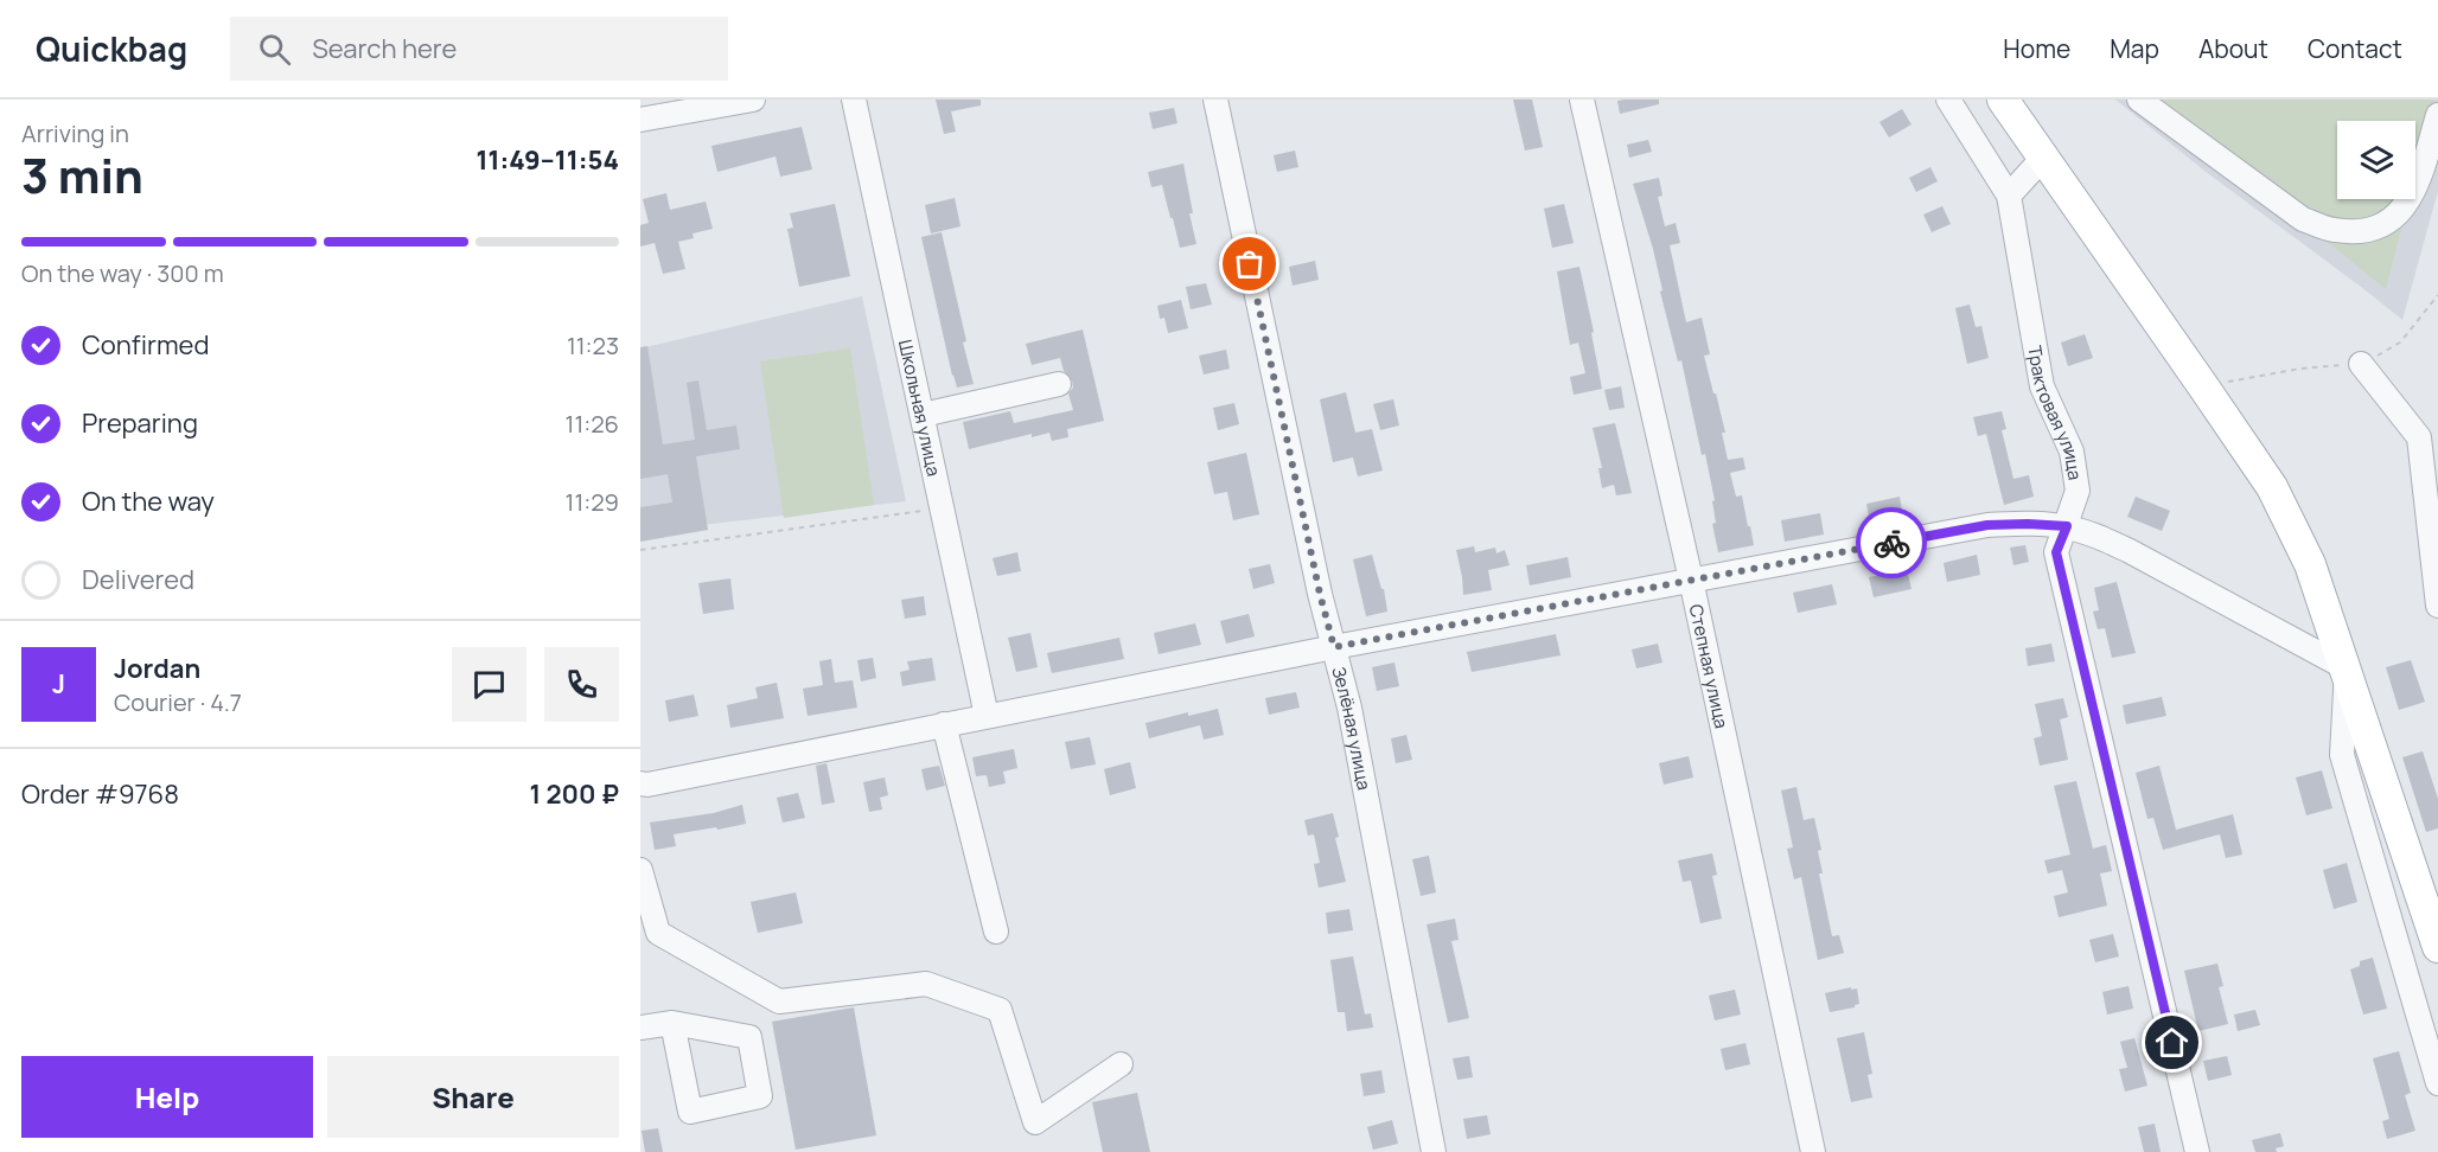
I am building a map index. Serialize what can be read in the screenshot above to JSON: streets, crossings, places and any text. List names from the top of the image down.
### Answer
{
  "streets": {
    "street": [
      "Школьная улица",
      "Трактовая улица",
      "Степная улица",
      "Зелёная улица"
    ]
  },
  "page": {
    "header": "Quickbag",
    "search": "Search here",
    "nav": [
      "Home",
      "Map",
      "About",
      "Contact"
    ],
    "heading": ["3 min", "Arriving in", "11:49–11:54"],
    "panel": [
      "Jordan",
      "Courier · 4.7",
      "Order #9768",
      "1 200 ₽"
    ],
    "bar": "On the way · 300 m",
    "list": [
      ["Confirmed", "11:23"],
      ["Preparing", "11:26"],
      ["On the way", "11:29"],
      "Delivered"
    ],
    "round": "J",
    "buttons": ["Help", "Share"]
  }
}
